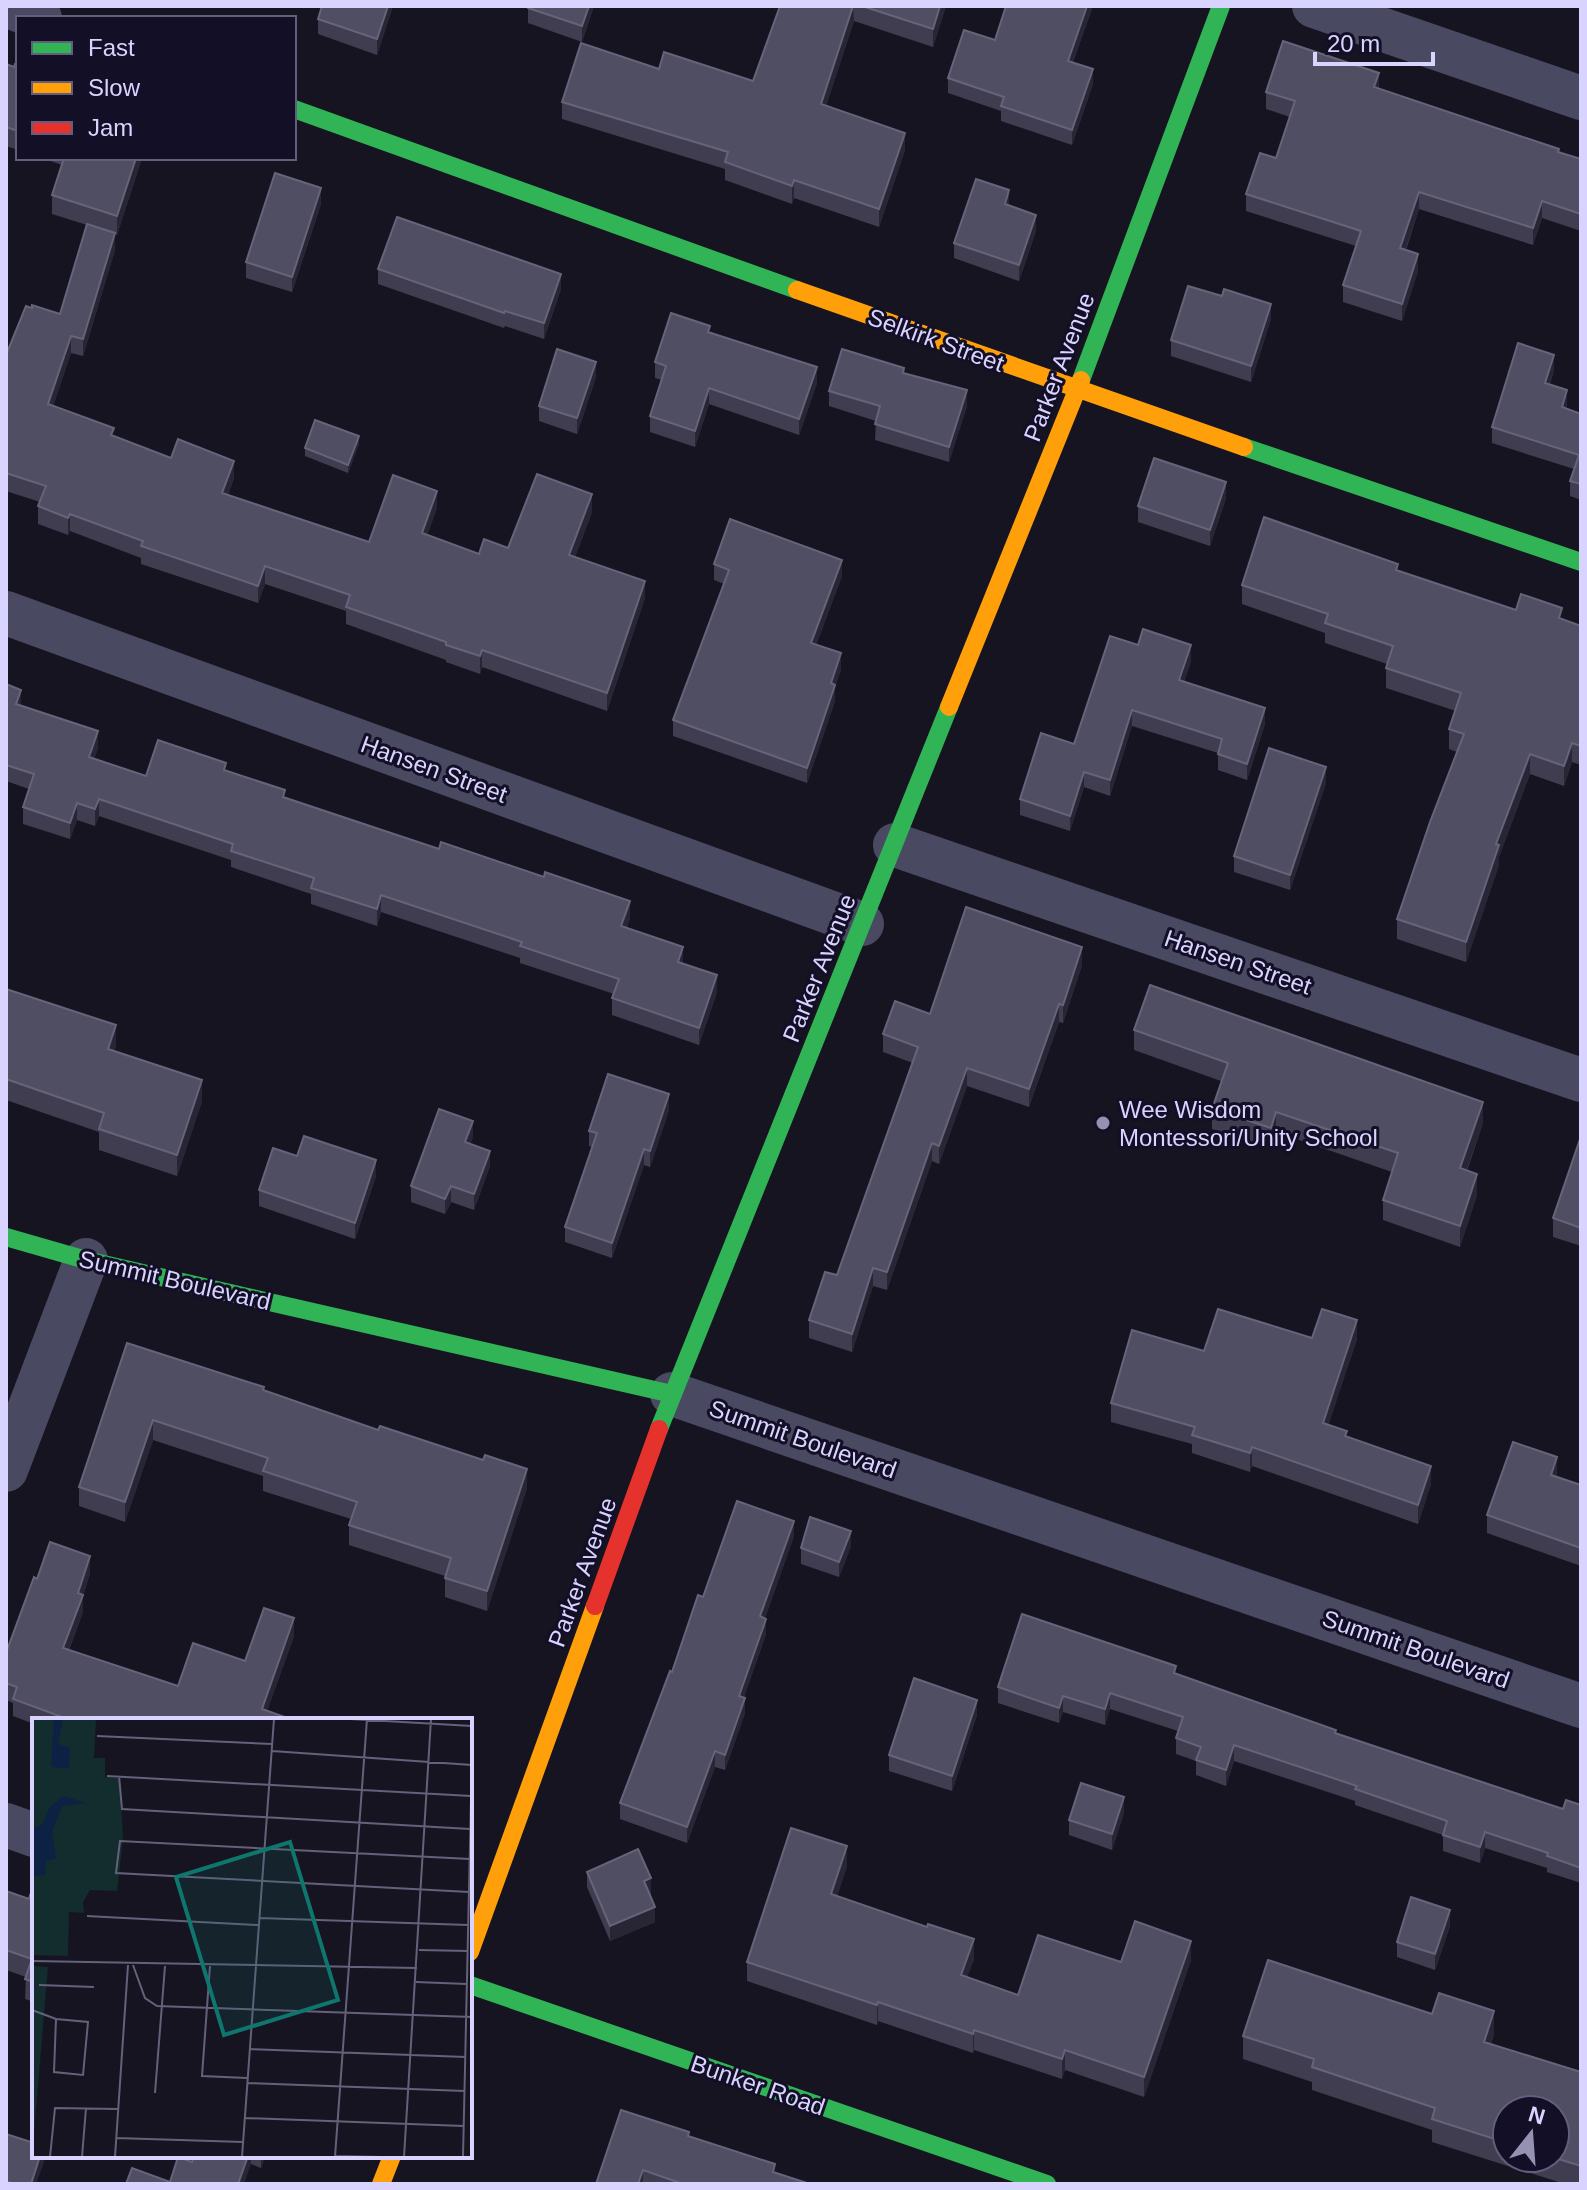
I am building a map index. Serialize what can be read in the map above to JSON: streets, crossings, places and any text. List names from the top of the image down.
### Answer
{
  "streets": {
    "street": [
      "Selkirk Street",
      "Parker Avenue",
      "Hansen Street",
      "Summit Boulevard",
      "Bunker Road"
    ]
  },
  "crossings": [
    ["Selkirk Street", "Parker Avenue"],
    ["Parker Avenue", "Hansen Street"],
    ["Parker Avenue", "Summit Boulevard"]
  ],
  "places": ["Wee Wisdom Montessori/Unity School"],
  "legend": ["Fast", "Slow", "Jam"],
  "scale_bar": "20 m",
  "north": "top"
}
